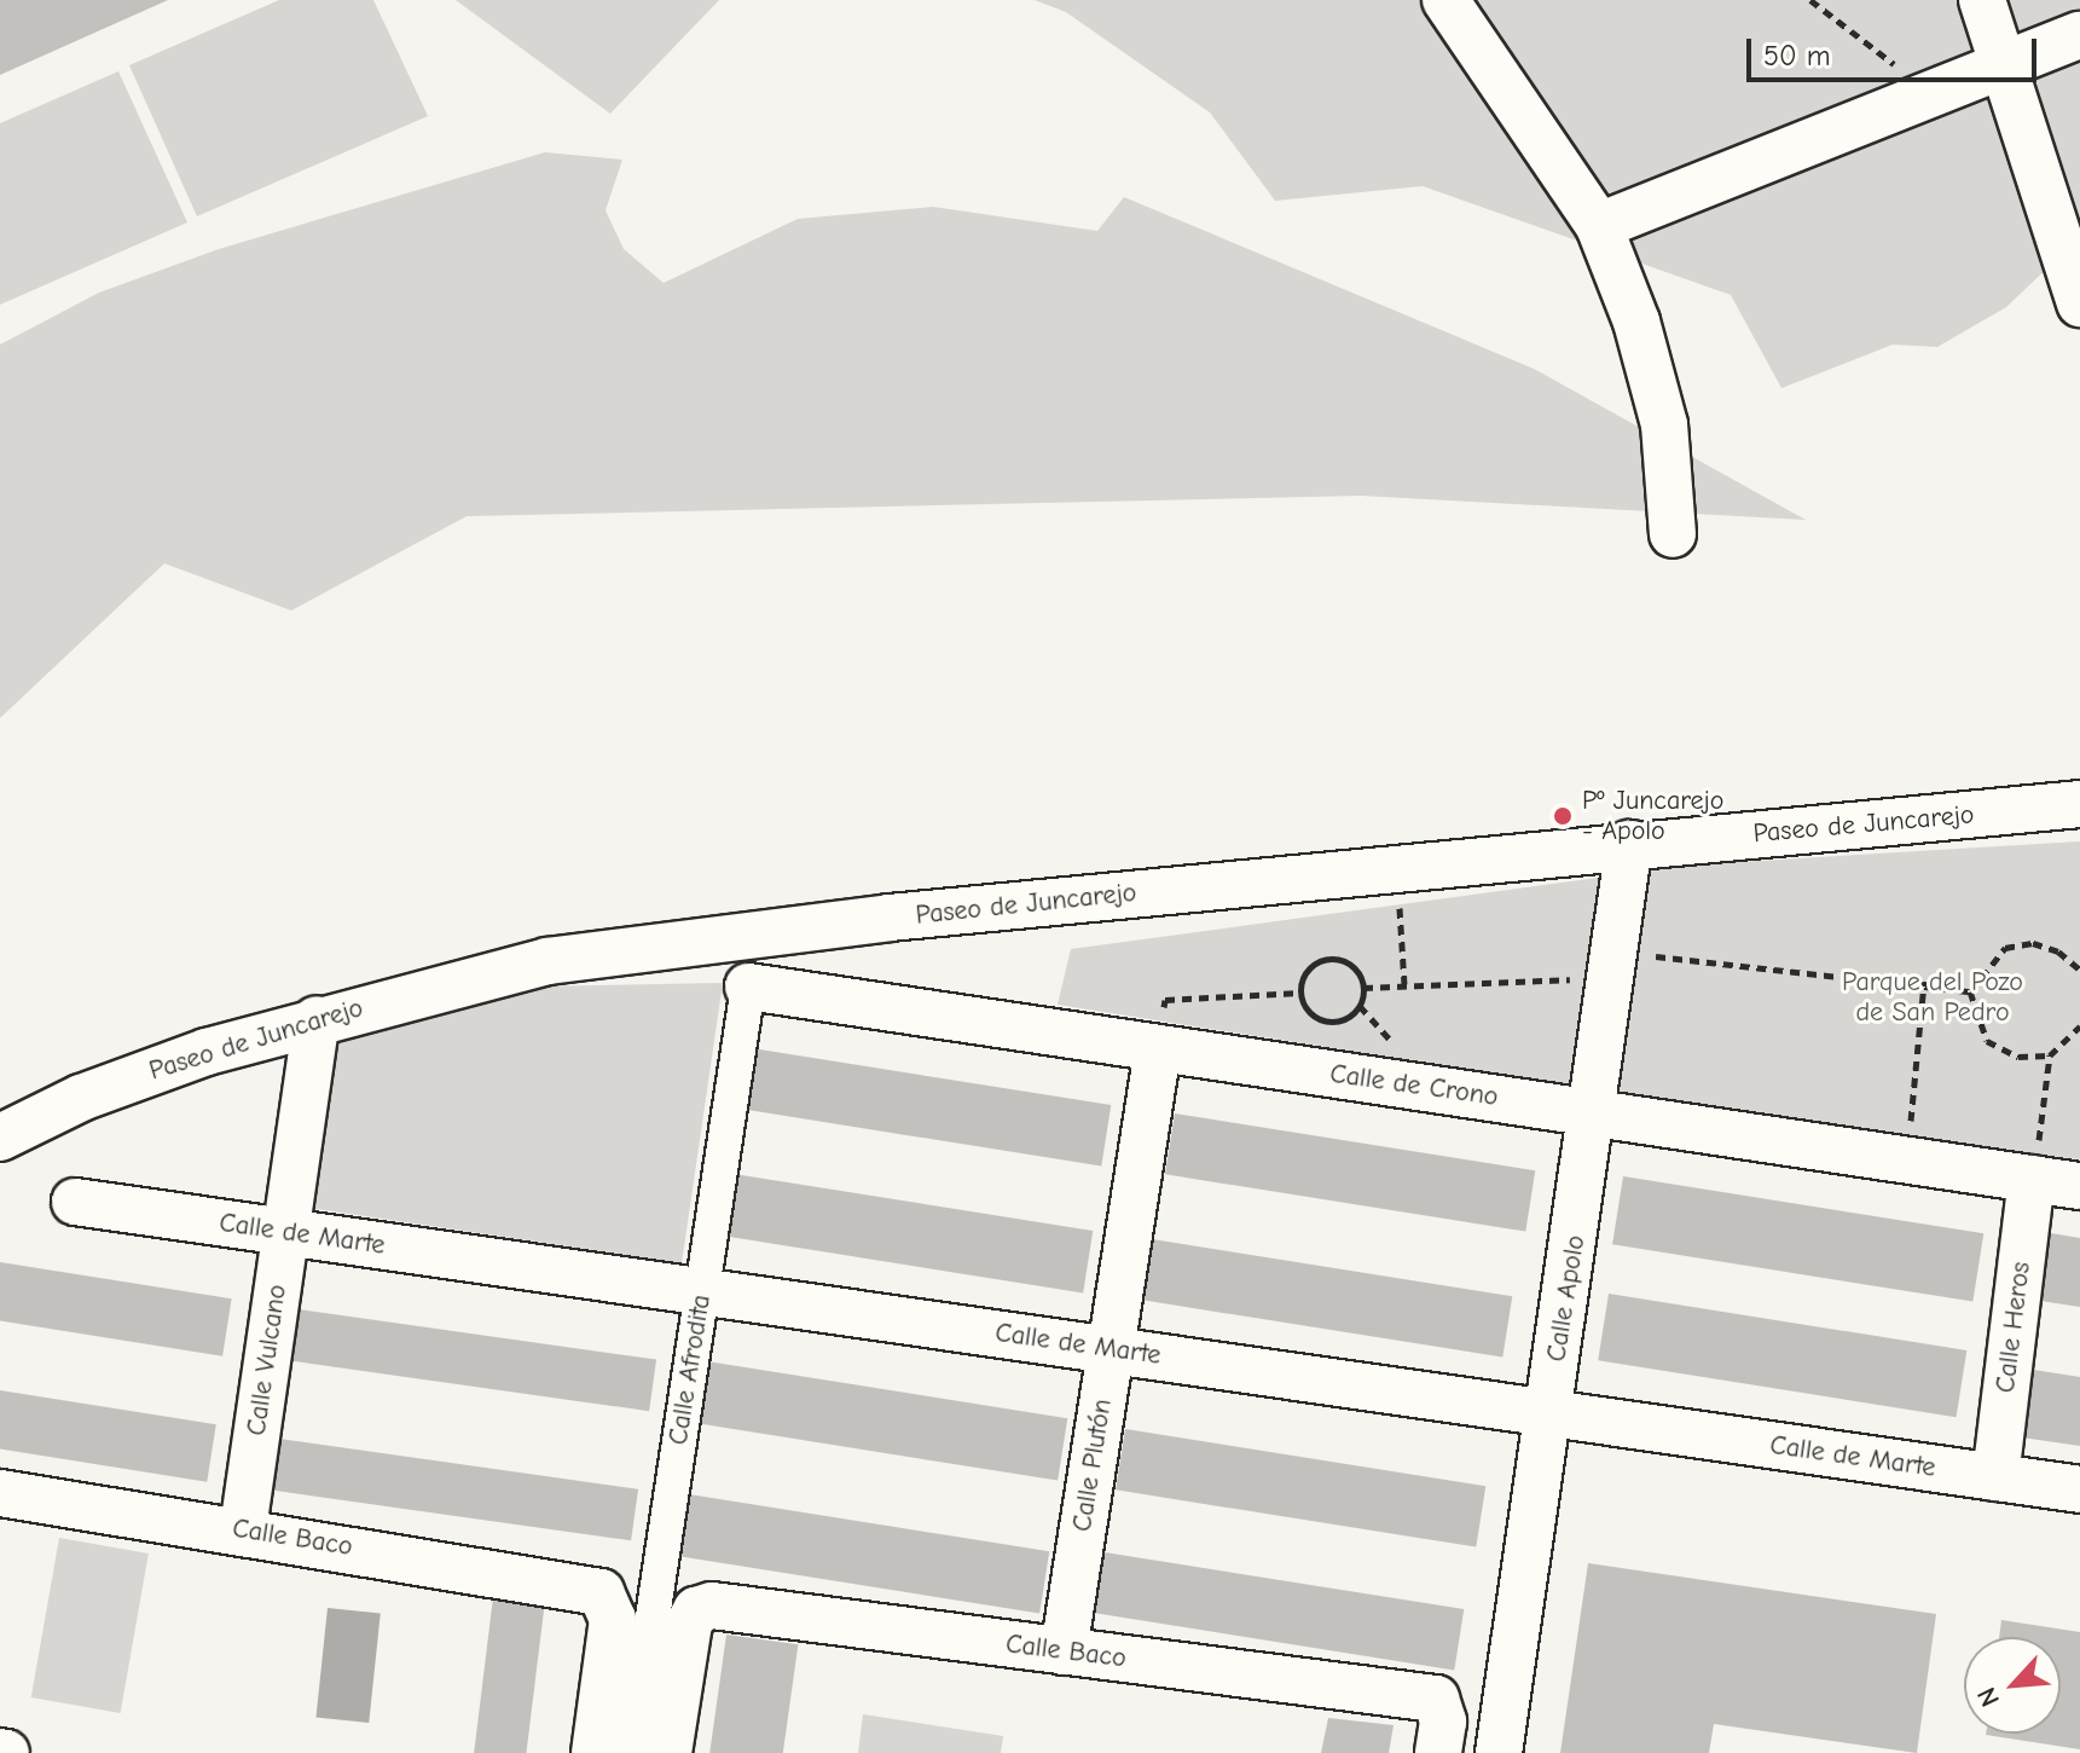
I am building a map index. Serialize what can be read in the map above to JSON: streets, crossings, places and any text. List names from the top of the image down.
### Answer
{
  "streets": {
    "street": [
      "Paseo de Juncarejo",
      "Calle de Crono",
      "Calle de Marte",
      "Calle Apolo",
      "Calle Heros",
      "Calle Vulcano",
      "Calle Afrodita",
      "Calle Plutón",
      "Calle Baco"
    ]
  },
  "crossings": [
    ["Paseo de Juncarejo", "Calle Apolo"],
    ["Paseo de Juncarejo", "Calle Vulcano"],
    ["Calle de Crono", "Calle Apolo"],
    ["Calle de Crono", "Calle Heros"],
    ["Calle de Crono", "Calle Afrodita"],
    ["Calle de Crono", "Calle Plutón"],
    ["Calle de Marte", "Calle Apolo"],
    ["Calle de Marte", "Calle Heros"],
    ["Calle de Marte", "Calle Vulcano"],
    ["Calle de Marte", "Calle Afrodita"],
    ["Calle de Marte", "Calle Plutón"],
    ["Calle Vulcano", "Calle Baco"],
    ["Calle Plutón", "Calle Baco"]
  ],
  "parks": ["Parque del Pozo de San Pedro"],
  "places": ["Pº Juncarejo - Apolo"],
  "scale_bar": "50 m",
  "north": "bottom left"
}
